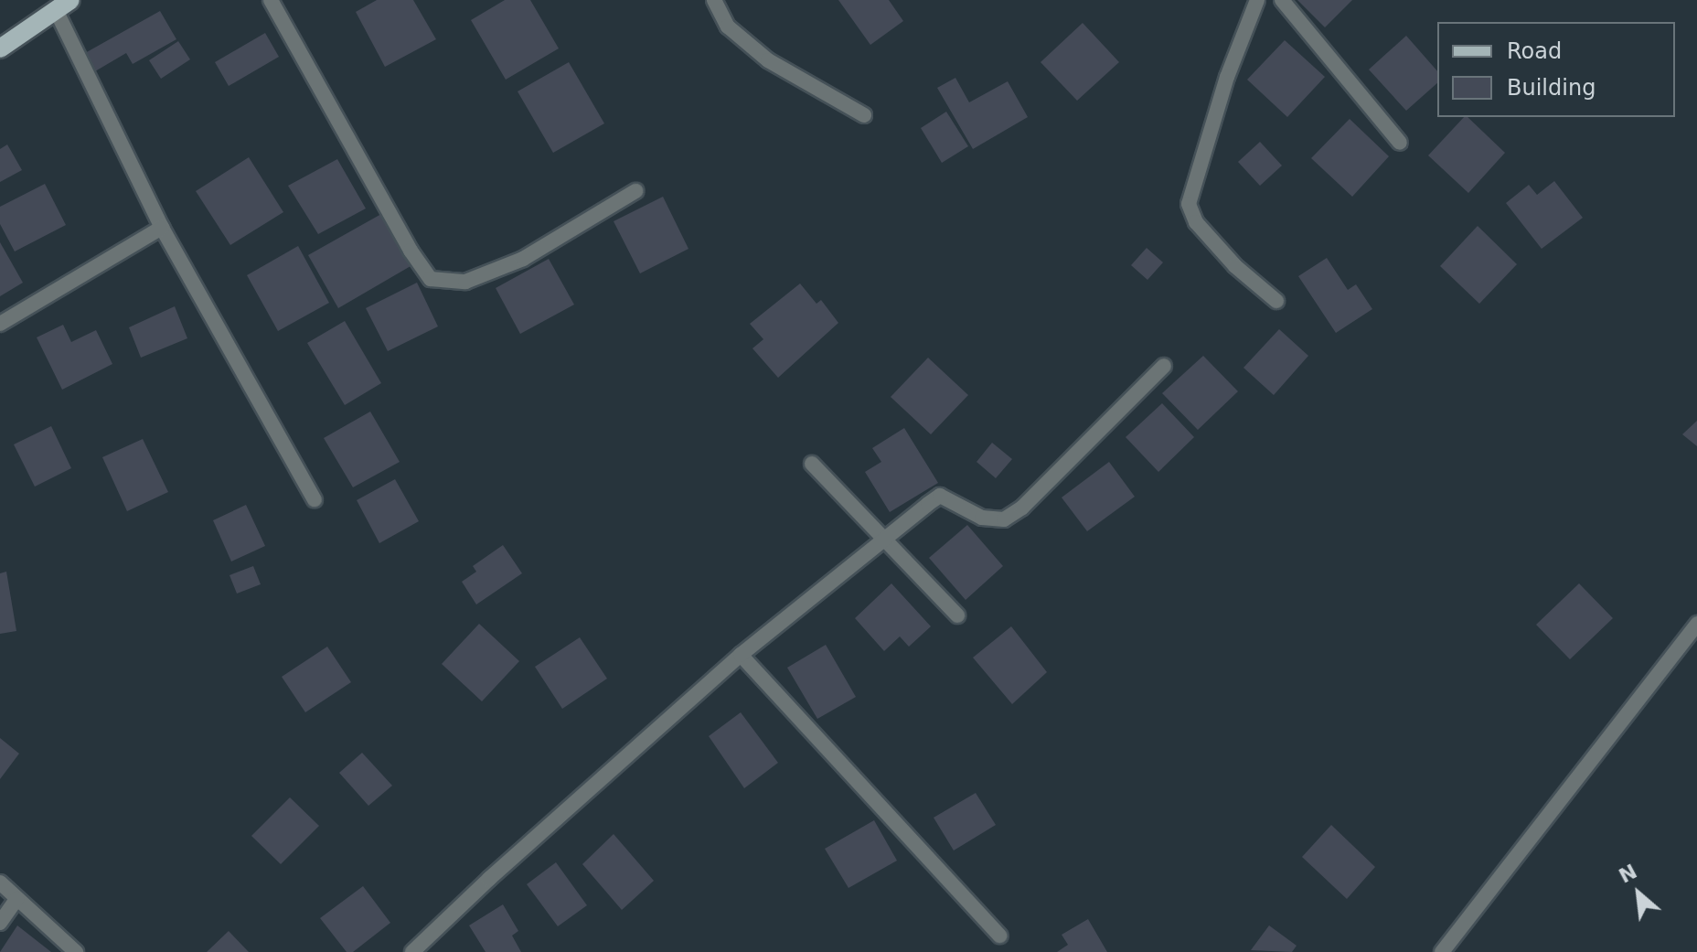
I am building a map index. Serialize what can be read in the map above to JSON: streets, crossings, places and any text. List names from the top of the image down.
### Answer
{
  "legend": ["Road", "Building"],
  "north": "top left"
}
